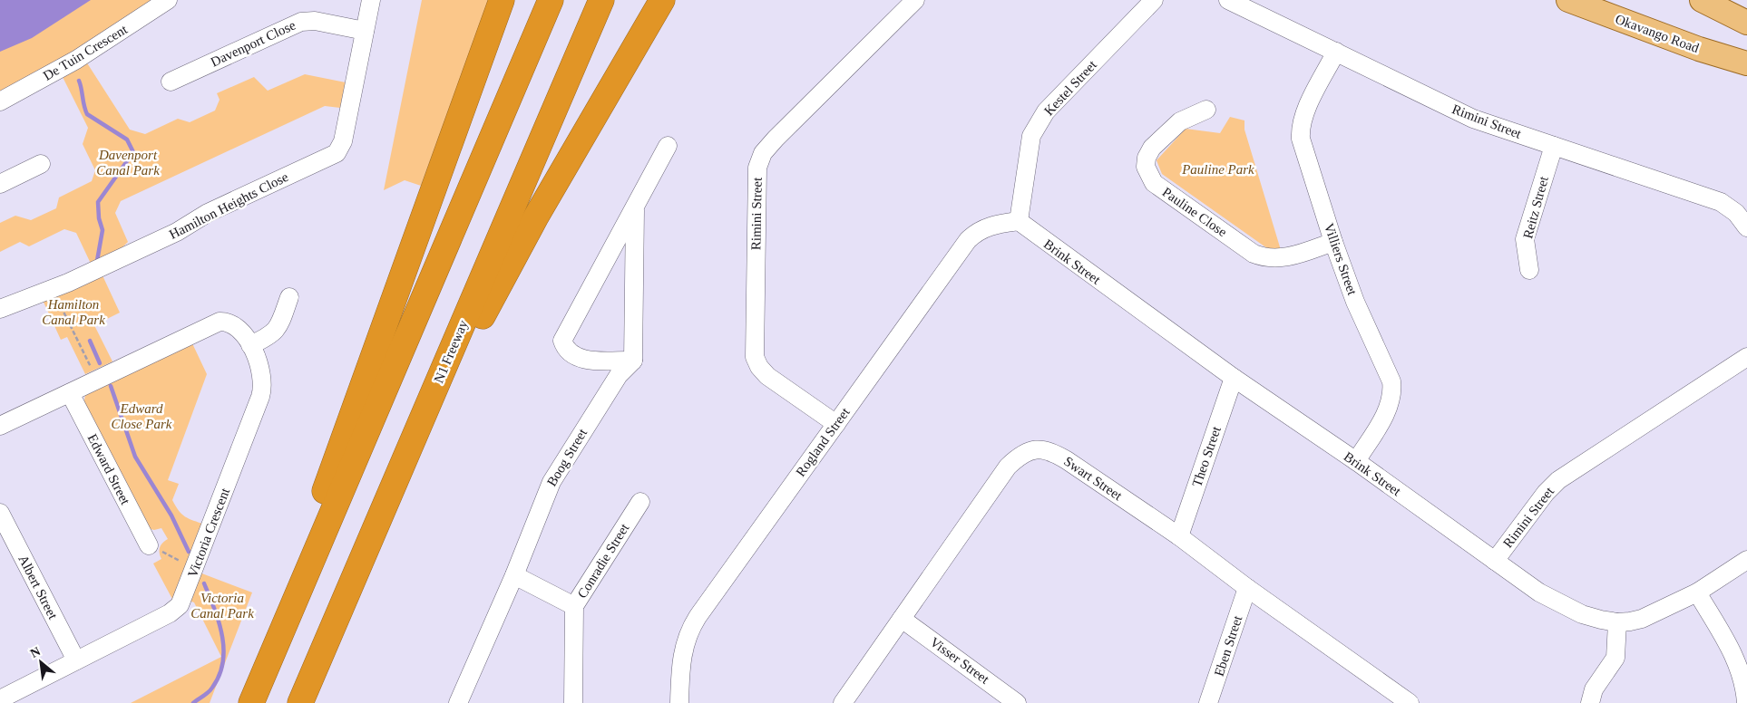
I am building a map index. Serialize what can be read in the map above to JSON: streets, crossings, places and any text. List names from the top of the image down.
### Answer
{
  "streets": {
    "highway": ["N1 Freeway"],
    "main road": ["Okavango Road"],
    "street": [
      "Davenport Close",
      "De Tuin Crescent",
      "Kestel Street",
      "Rimini Street",
      "Hamilton Heights Close",
      "Reitz Street",
      "Pauline Close",
      "Villiers Street",
      "Brink Street",
      "Rogland Street",
      "Theo Street",
      "Boog Street",
      "Edward Street",
      "Swart Street",
      "Victoria Crescent",
      "Conradie Street",
      "Albert Street",
      "Eben Street",
      "Visser Street"
    ]
  },
  "crossings": [
    ["Davenport Close", "Hamilton Heights Close"],
    ["Kestel Street", "Brink Street"],
    ["Kestel Street", "Rogland Street"],
    ["Rimini Street", "Reitz Street"],
    ["Rimini Street", "Villiers Street"],
    ["Rimini Street", "Brink Street"],
    ["Rimini Street", "Rogland Street"],
    ["Pauline Close", "Villiers Street"],
    ["Villiers Street", "Brink Street"],
    ["Brink Street", "Rogland Street"],
    ["Brink Street", "Theo Street"],
    ["Theo Street", "Swart Street"],
    ["Edward Street", "Victoria Crescent"],
    ["Swart Street", "Eben Street"],
    ["Swart Street", "Visser Street"],
    ["Victoria Crescent", "Albert Street"]
  ],
  "parks": [
    "Davenport Canal Park",
    "Pauline Park",
    "Hamilton Canal Park",
    "Edward Close Park",
    "Victoria Canal Park"
  ],
  "north": "top left"
}
